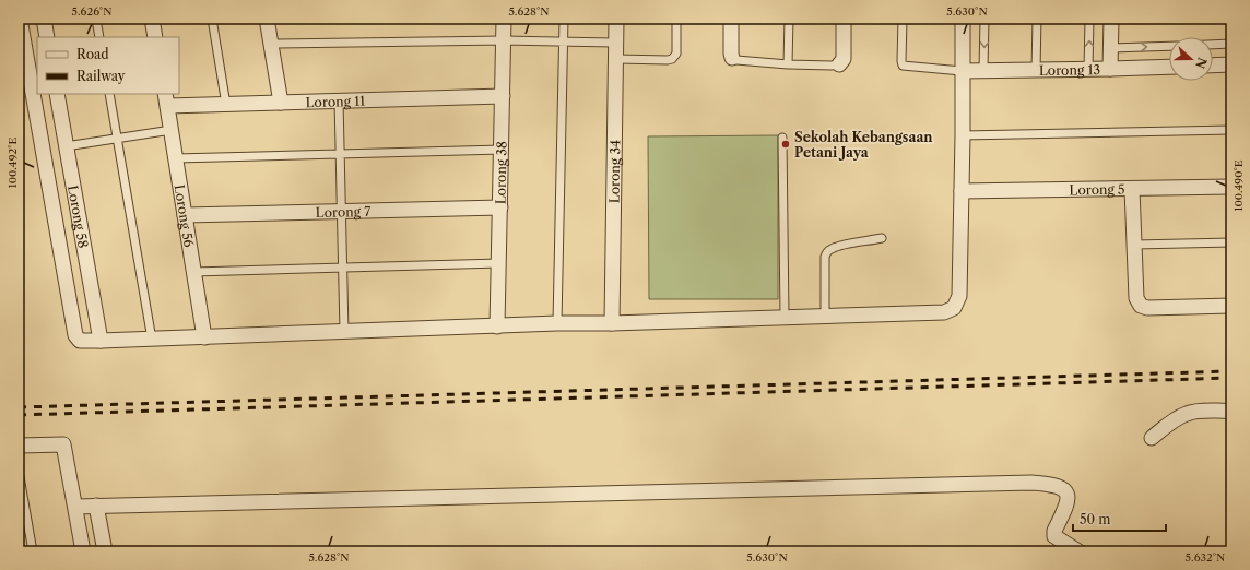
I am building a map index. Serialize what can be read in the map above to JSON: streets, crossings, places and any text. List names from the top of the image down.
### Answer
{
  "streets": {
    "street": [
      "Lorong 13",
      "Lorong 11",
      "Lorong 34",
      "Lorong 38",
      "Lorong 5",
      "Lorong 7",
      "Lorong 56",
      "Lorong 58"
    ]
  },
  "crossings": [
    ["Lorong 11", "Lorong 38"],
    ["Lorong 11", "Lorong 56"],
    ["Lorong 38", "Lorong 7"],
    ["Lorong 7", "Lorong 56"]
  ],
  "places": ["Sekolah Kebangsaan Petani Jaya"],
  "legend": ["Road", "Railway"],
  "scale_bar": "50 m",
  "north": "right",
  "coordinates": [
    "5.626°N",
    "5.628°N",
    "5.630°N",
    "100.492°E",
    "100.490°E",
    "5.632°N"
  ]
}
